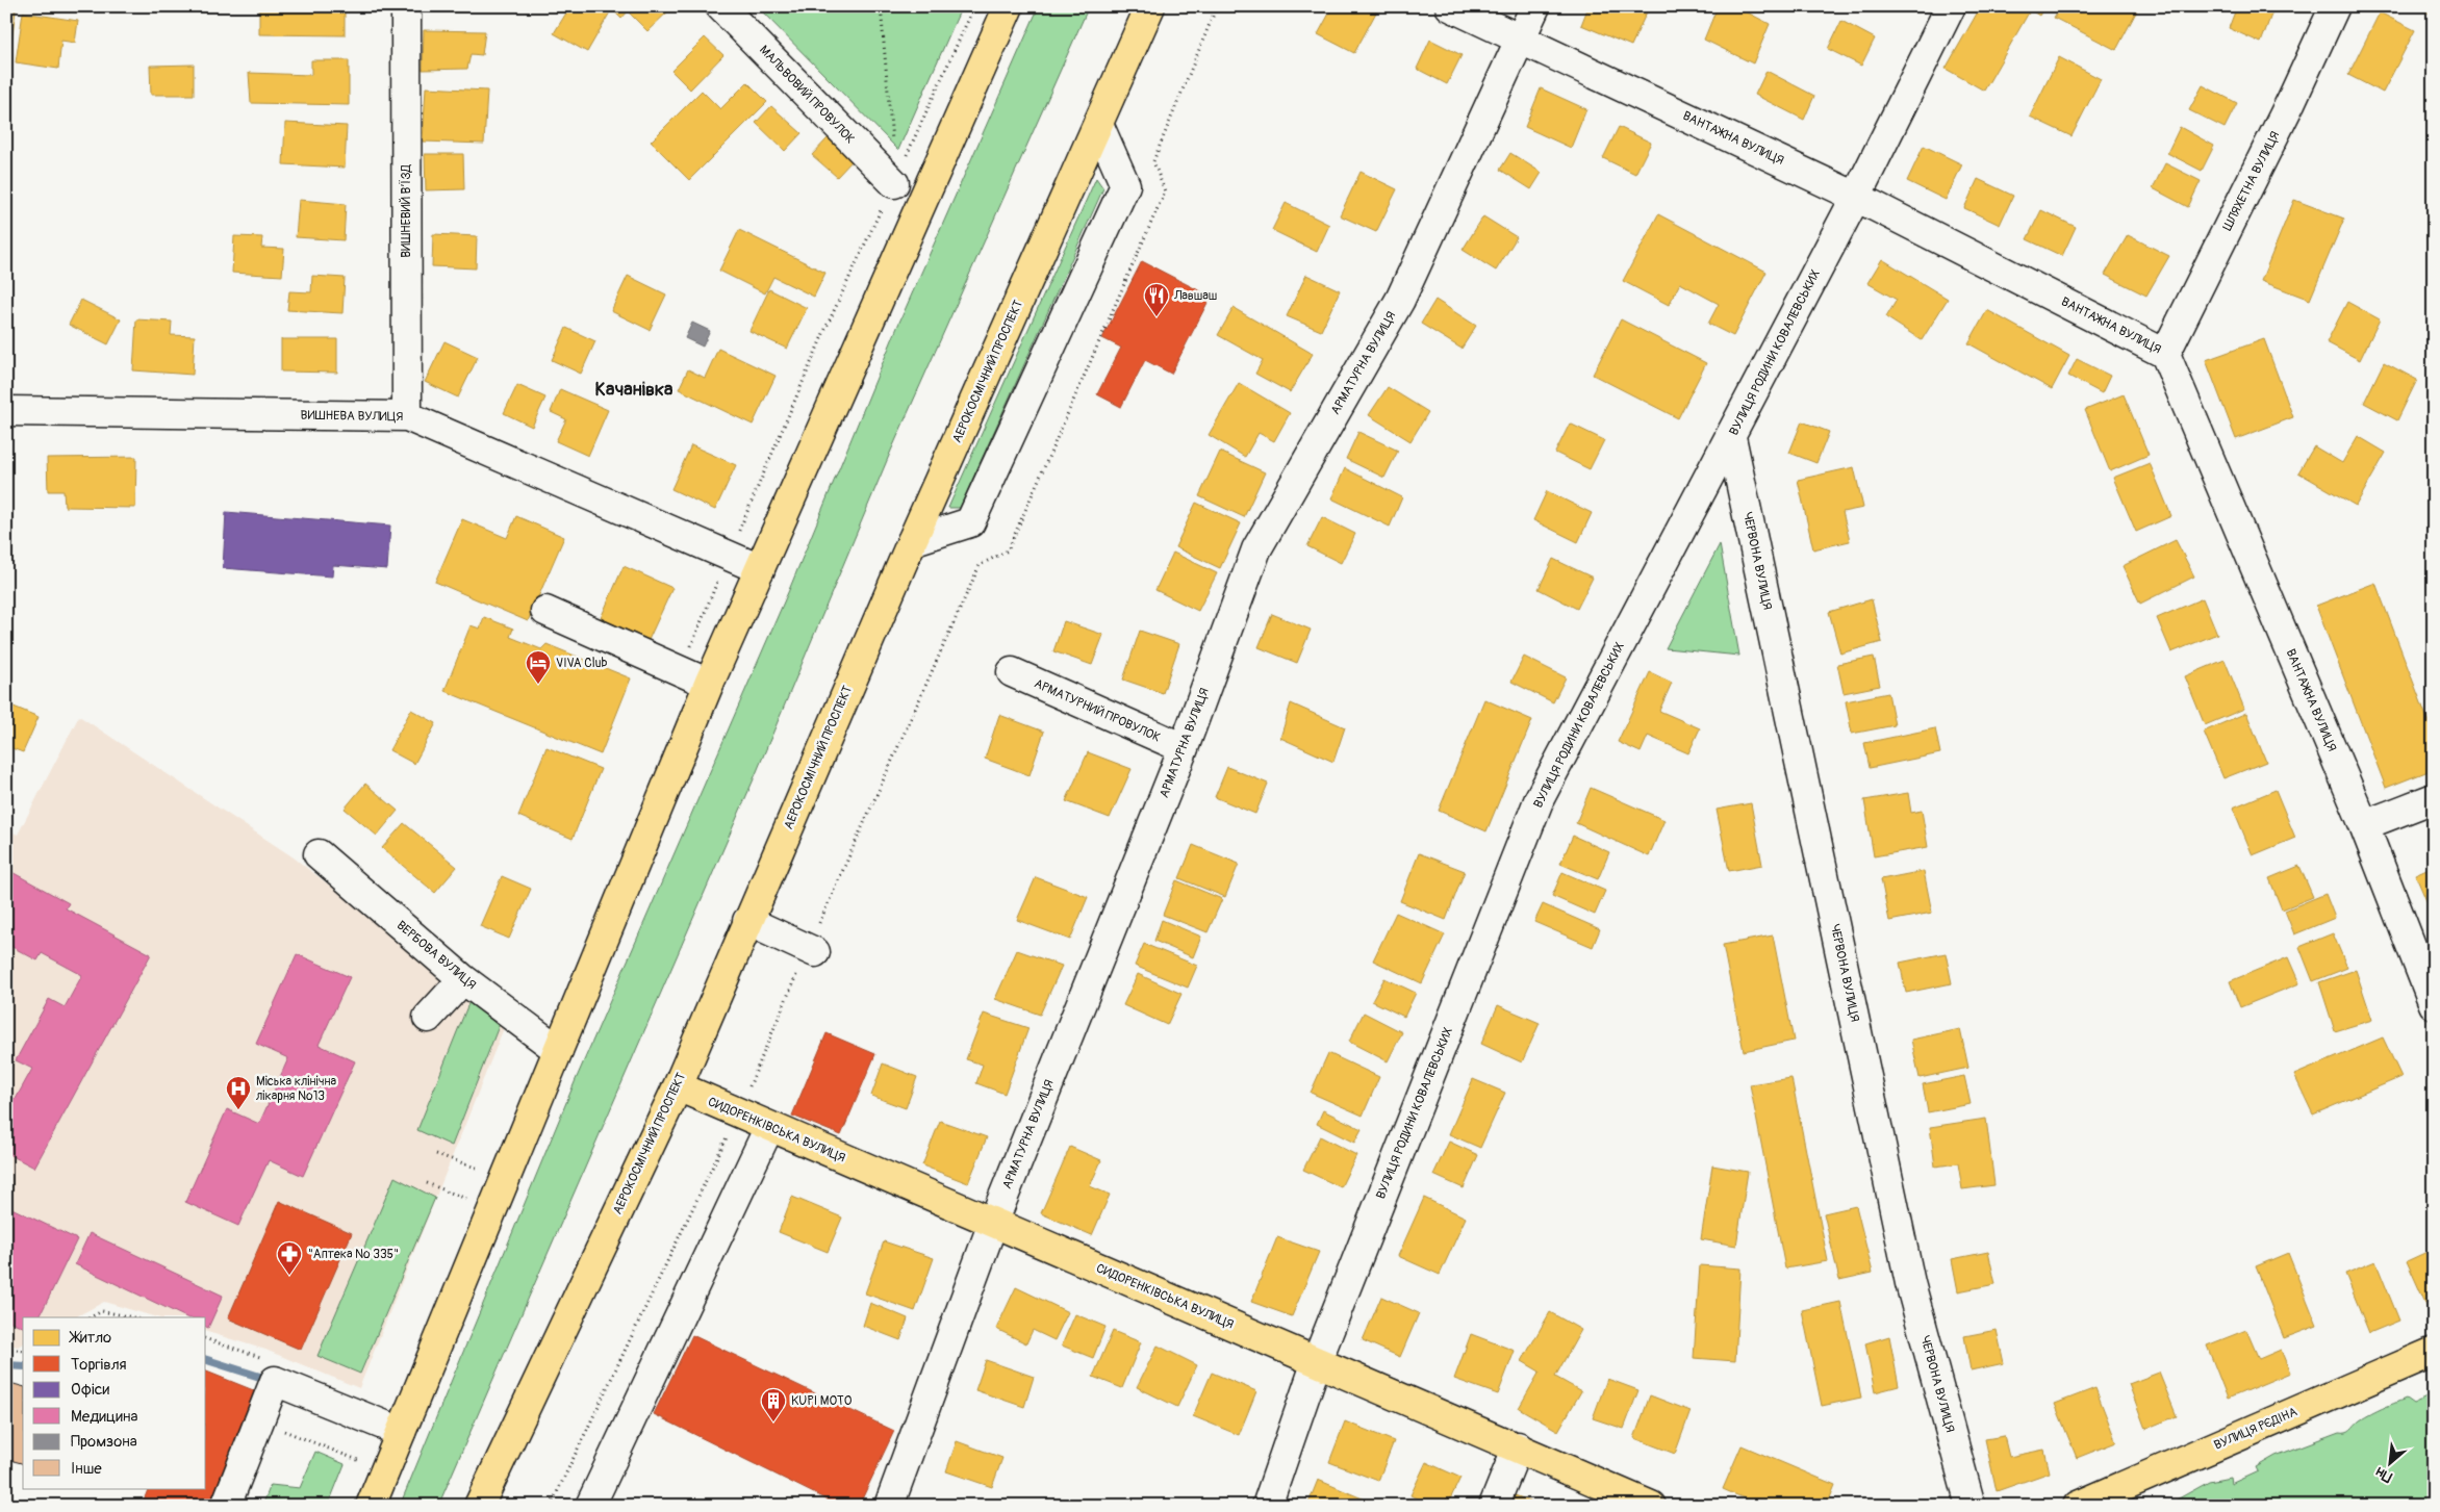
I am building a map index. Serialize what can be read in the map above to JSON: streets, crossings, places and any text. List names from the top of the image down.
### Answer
{
  "streets": {
    "main road": ["АЕРОКОСМІЧНИЙ ПРОСПЕКТ", "СИДОРЕНКІВСЬКА ВУЛИЦЯ", "ВУЛИЦЯ РЄДІНА"],
    "street": [
      "МАЛЬВОВИЙ ПРОВУЛОК",
      "ВАНТАЖНА ВУЛИЦЯ",
      "ШЛЯХЕТНА ВУЛИЦЯ",
      "ВИШНЕВИЙ В’ЇЗД",
      "ВУЛИЦЯ РОДИНИ КОВАЛЕВСЬКИХ",
      "АРМАТУРНА ВУЛИЦЯ",
      "ВИШНЕВА ВУЛИЦЯ",
      "ЧЕРВОНА ВУЛИЦЯ",
      "АРМАТУРНИЙ ПРОВУЛОК",
      "ВЕРБОВА ВУЛИЦЯ"
    ]
  },
  "crossings": [
    ["ВАНТАЖНА ВУЛИЦЯ", "ШЛЯХЕТНА ВУЛИЦЯ"],
    ["ВАНТАЖНА ВУЛИЦЯ", "ВУЛИЦЯ РОДИНИ КОВАЛЕВСЬКИХ"],
    ["ВАНТАЖНА ВУЛИЦЯ", "АРМАТУРНА ВУЛИЦЯ"],
    ["ВИШНЕВИЙ В’ЇЗД", "ВИШНЕВА ВУЛИЦЯ"],
    ["ВУЛИЦЯ РОДИНИ КОВАЛЕВСЬКИХ", "ЧЕРВОНА ВУЛИЦЯ"],
    ["ВУЛИЦЯ РОДИНИ КОВАЛЕВСЬКИХ", "СИДОРЕНКІВСЬКА ВУЛИЦЯ"],
    ["АРМАТУРНА ВУЛИЦЯ", "АРМАТУРНИЙ ПРОВУЛОК"],
    ["АРМАТУРНА ВУЛИЦЯ", "СИДОРЕНКІВСЬКА ВУЛИЦЯ"],
    ["АЕРОКОСМІЧНИЙ ПРОСПЕКТ", "СИДОРЕНКІВСЬКА ВУЛИЦЯ"]
  ],
  "districts": ["Качанівка"],
  "places": {
    "restaurant": ["Лавшаш"],
    "hotel": ["VIVA Club"],
    "hospital": ["Міська клінічна лікарня №13"],
    "pharmacy": ["\"Аптека № 335\""],
    "building": ["KUPI MOTO"]
  },
  "legend": [
    "Житло",
    "Торгівля",
    "Офіси",
    "Медицина",
    "Промзона",
    "Інше"
  ],
  "north": "bottom left"
}
